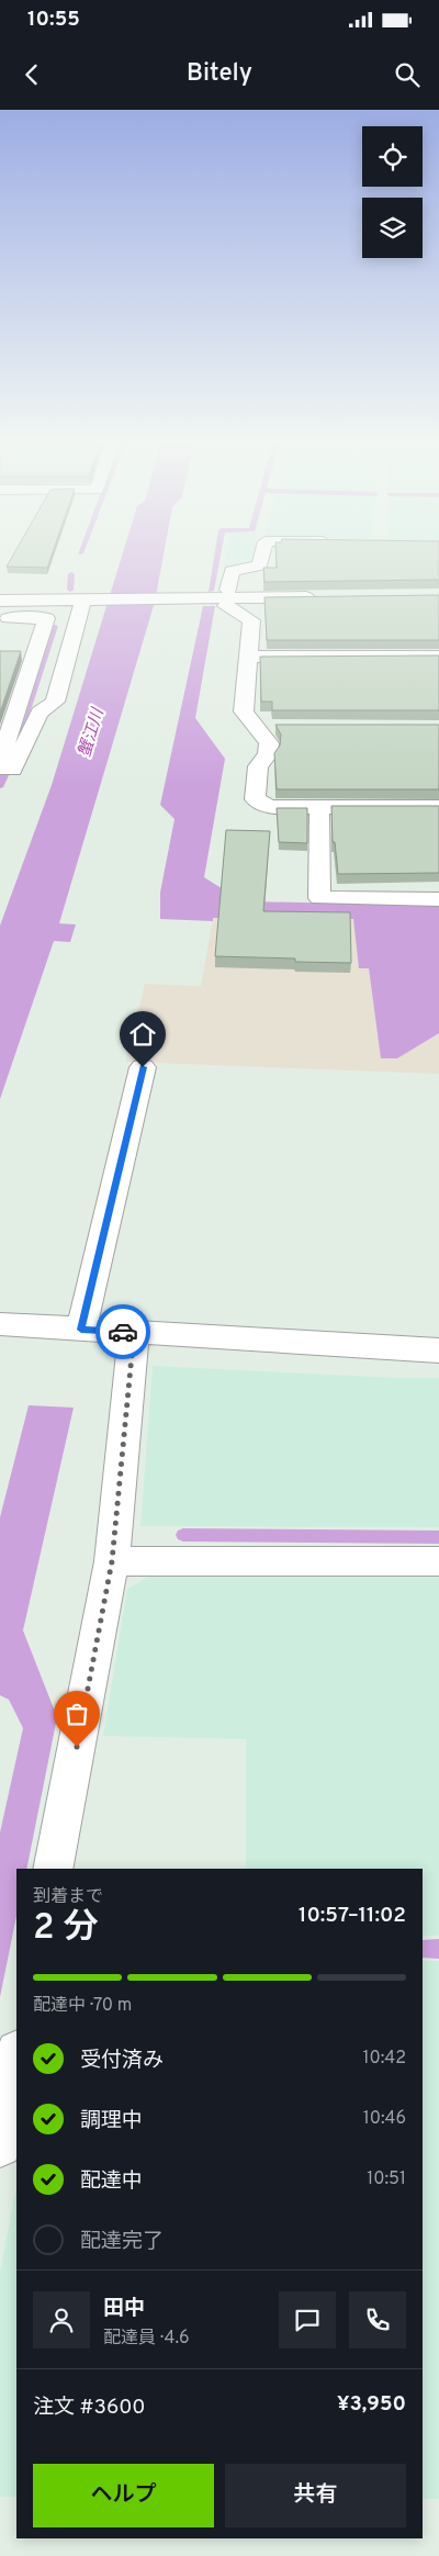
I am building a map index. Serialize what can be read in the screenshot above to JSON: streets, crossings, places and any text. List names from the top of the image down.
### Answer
{
  "water": ["蟹江川"],
  "page": {
    "status": "10:55",
    "header": "Bitely",
    "heading": ["2 分", "到着まで", "10:57–11:02"],
    "panel": [
      "田中",
      "配達員 · 4.6",
      "注文 #3600",
      "¥3,950"
    ],
    "bar": "配達中 · 70 m",
    "list": [
      ["受付済み", "10:42"],
      ["調理中", "10:46"],
      ["配達中", "10:51"],
      "配達完了"
    ],
    "buttons": ["ヘルプ", "共有"]
  }
}
